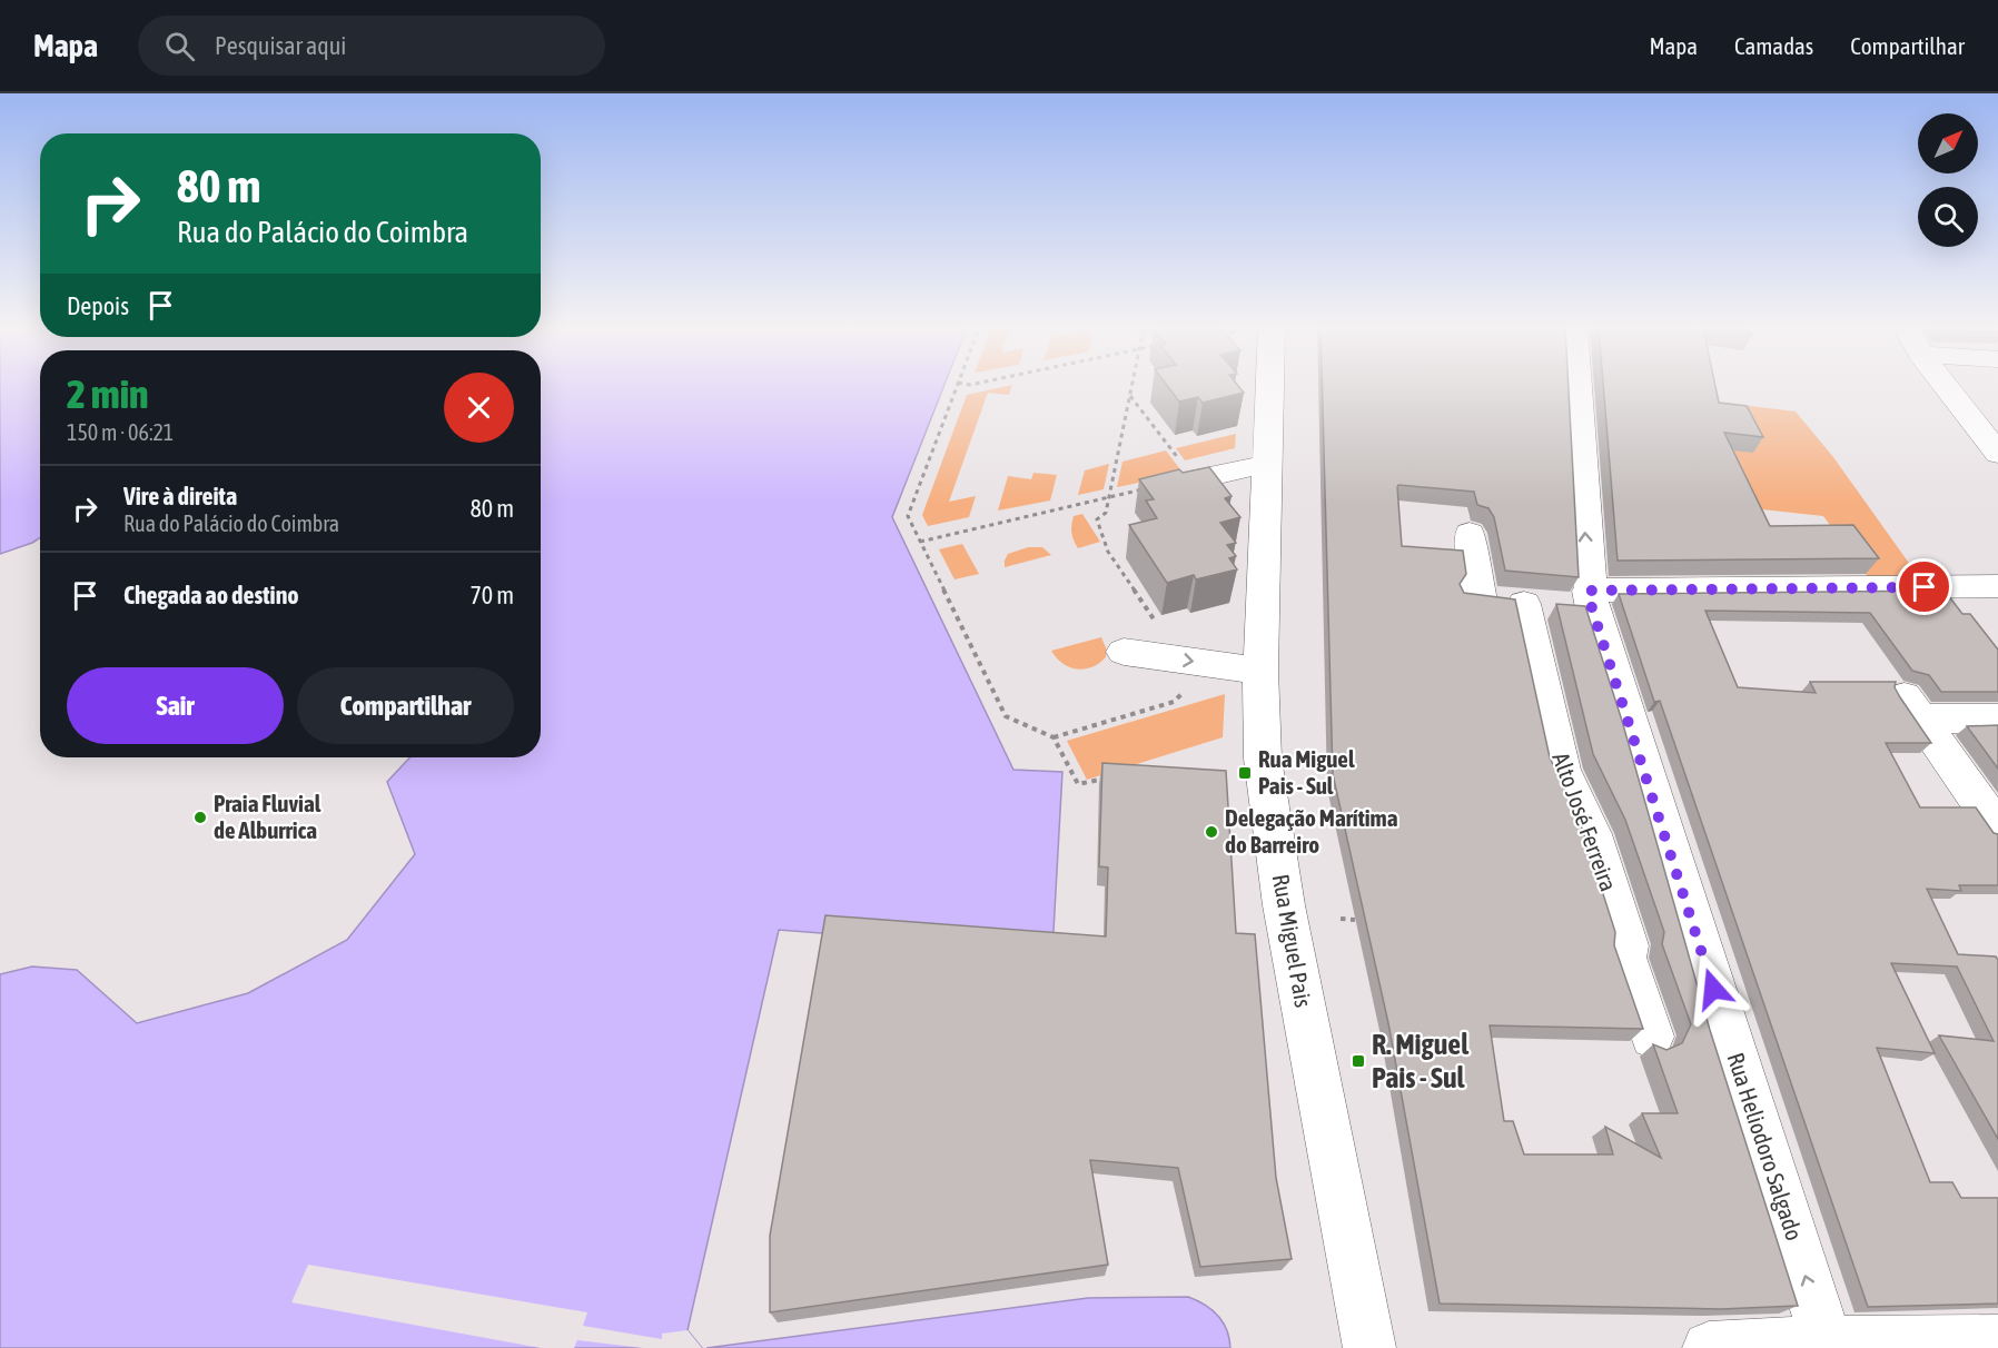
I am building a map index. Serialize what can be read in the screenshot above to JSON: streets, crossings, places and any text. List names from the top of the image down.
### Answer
{
  "streets": {
    "street": ["Alto José Ferreira", "Rua Miguel Pais", "Rua Heliodoro Salgado"]
  },
  "one_way": ["Rua Heliodoro Salgado"],
  "places": {
    "transit": ["Rua Miguel Pais - Sul", "R. Miguel Pais - Sul"],
    "other": ["Praia Fluvial de Alburrica", "Delegação Marítima do Barreiro"]
  },
  "north": "top right",
  "page": {
    "header": "Mapa",
    "search": "Pesquisar aqui",
    "nav": ["Mapa", "Camadas", "Compartilhar"],
    "turn": ["80 m", "Rua do Palácio do Coimbra"],
    "then": "Depois",
    "heading": ["2 min", "150 m · 06:21"],
    "list": [
      {
        "name": "Vire à direita",
        "note": "Rua do Palácio do Coimbra",
        "value": "80 m"
      },
      {
        "name": "Chegada ao destino",
        "value": "70 m"
      }
    ],
    "buttons": ["Sair", "Compartilhar"]
  }
}
